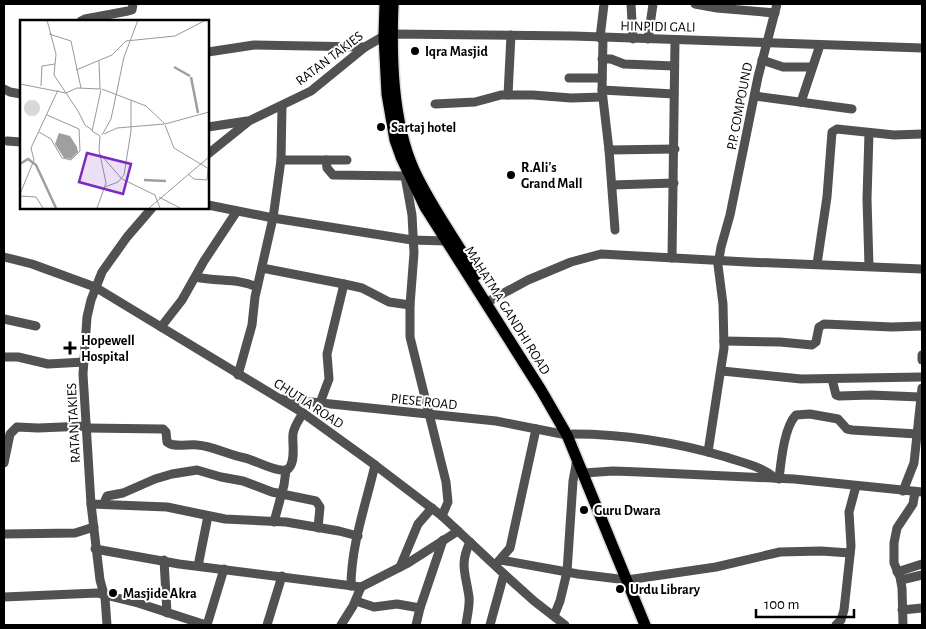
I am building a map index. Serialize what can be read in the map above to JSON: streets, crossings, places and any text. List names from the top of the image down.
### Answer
{
  "streets": {
    "main road": ["MAHATMA GANDHI ROAD"],
    "street": [
      "HINPIDI GALI",
      "RATAN TAKIES",
      "P.P. COMPOUND",
      "PIESE ROAD",
      "CHUTIA ROAD"
    ]
  },
  "crossings": [
    ["HINPIDI GALI", "RATAN TAKIES"],
    ["HINPIDI GALI", "P.P. COMPOUND"],
    ["HINPIDI GALI", "MAHATMA GANDHI ROAD"],
    ["RATAN TAKIES", "MAHATMA GANDHI ROAD"],
    ["RATAN TAKIES", "CHUTIA ROAD"],
    ["P.P. COMPOUND", "PIESE ROAD"],
    ["MAHATMA GANDHI ROAD", "PIESE ROAD"],
    ["PIESE ROAD", "CHUTIA ROAD"]
  ],
  "places": {
    "other": [
      "Iqra Masjid",
      "Sartaj hotel",
      "R.Ali's Grand Mall",
      "Guru Dwara",
      "Urdu Library",
      "Masjide Akra"
    ],
    "health": ["Hopewell Hospital"]
  },
  "scale_bar": "100 m"
}
